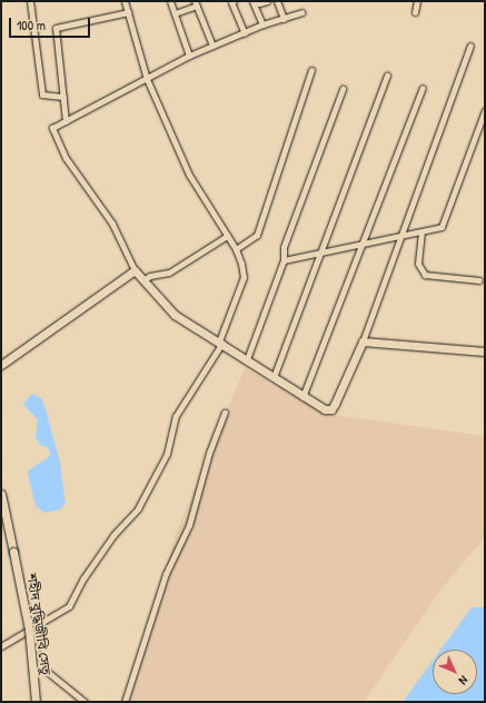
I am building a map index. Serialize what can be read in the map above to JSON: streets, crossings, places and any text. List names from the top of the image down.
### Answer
{
  "streets": {
    "street": ["শহীদ বুদ্ধিজীবি সেতু"]
  },
  "scale_bar": "100 m",
  "north": "bottom right"
}
